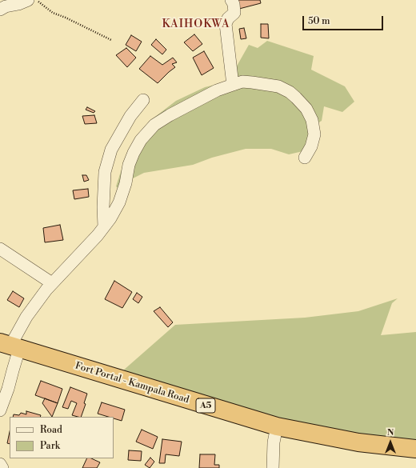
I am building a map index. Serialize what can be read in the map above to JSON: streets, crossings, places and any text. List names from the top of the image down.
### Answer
{
  "streets": {
    "highway": ["Fort Portal - Kampala Road", "A5"]
  },
  "districts": ["KAIHOKWA"],
  "legend": ["Road", "Park"],
  "scale_bar": "50 m",
  "north": "top"
}
